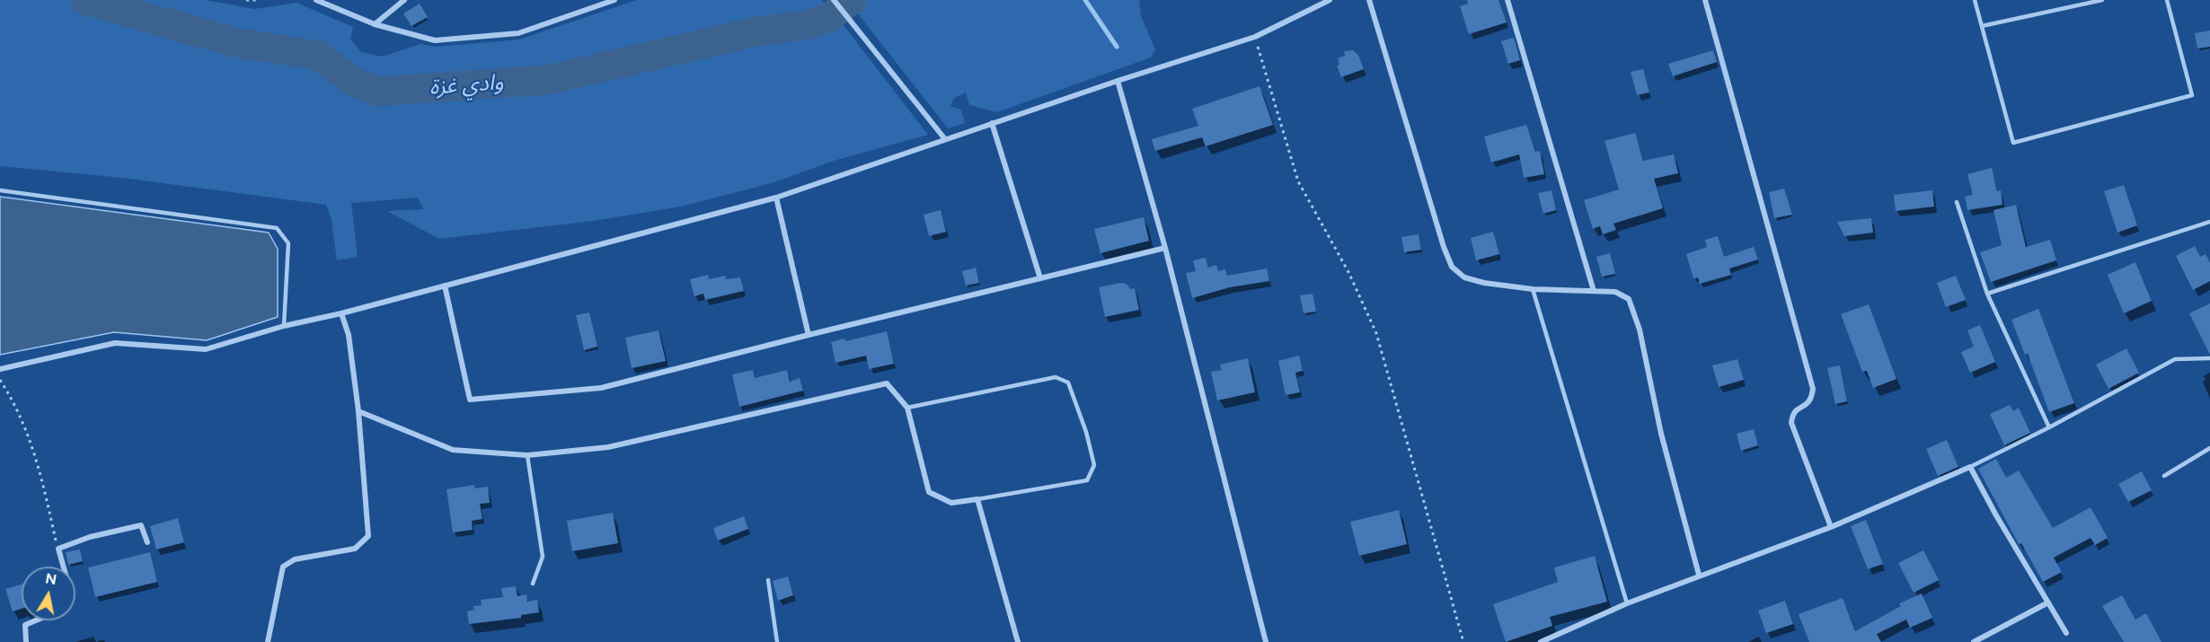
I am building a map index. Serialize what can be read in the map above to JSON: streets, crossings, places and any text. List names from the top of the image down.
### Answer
{
  "water": ["وادي غزة"],
  "north": "top"
}
